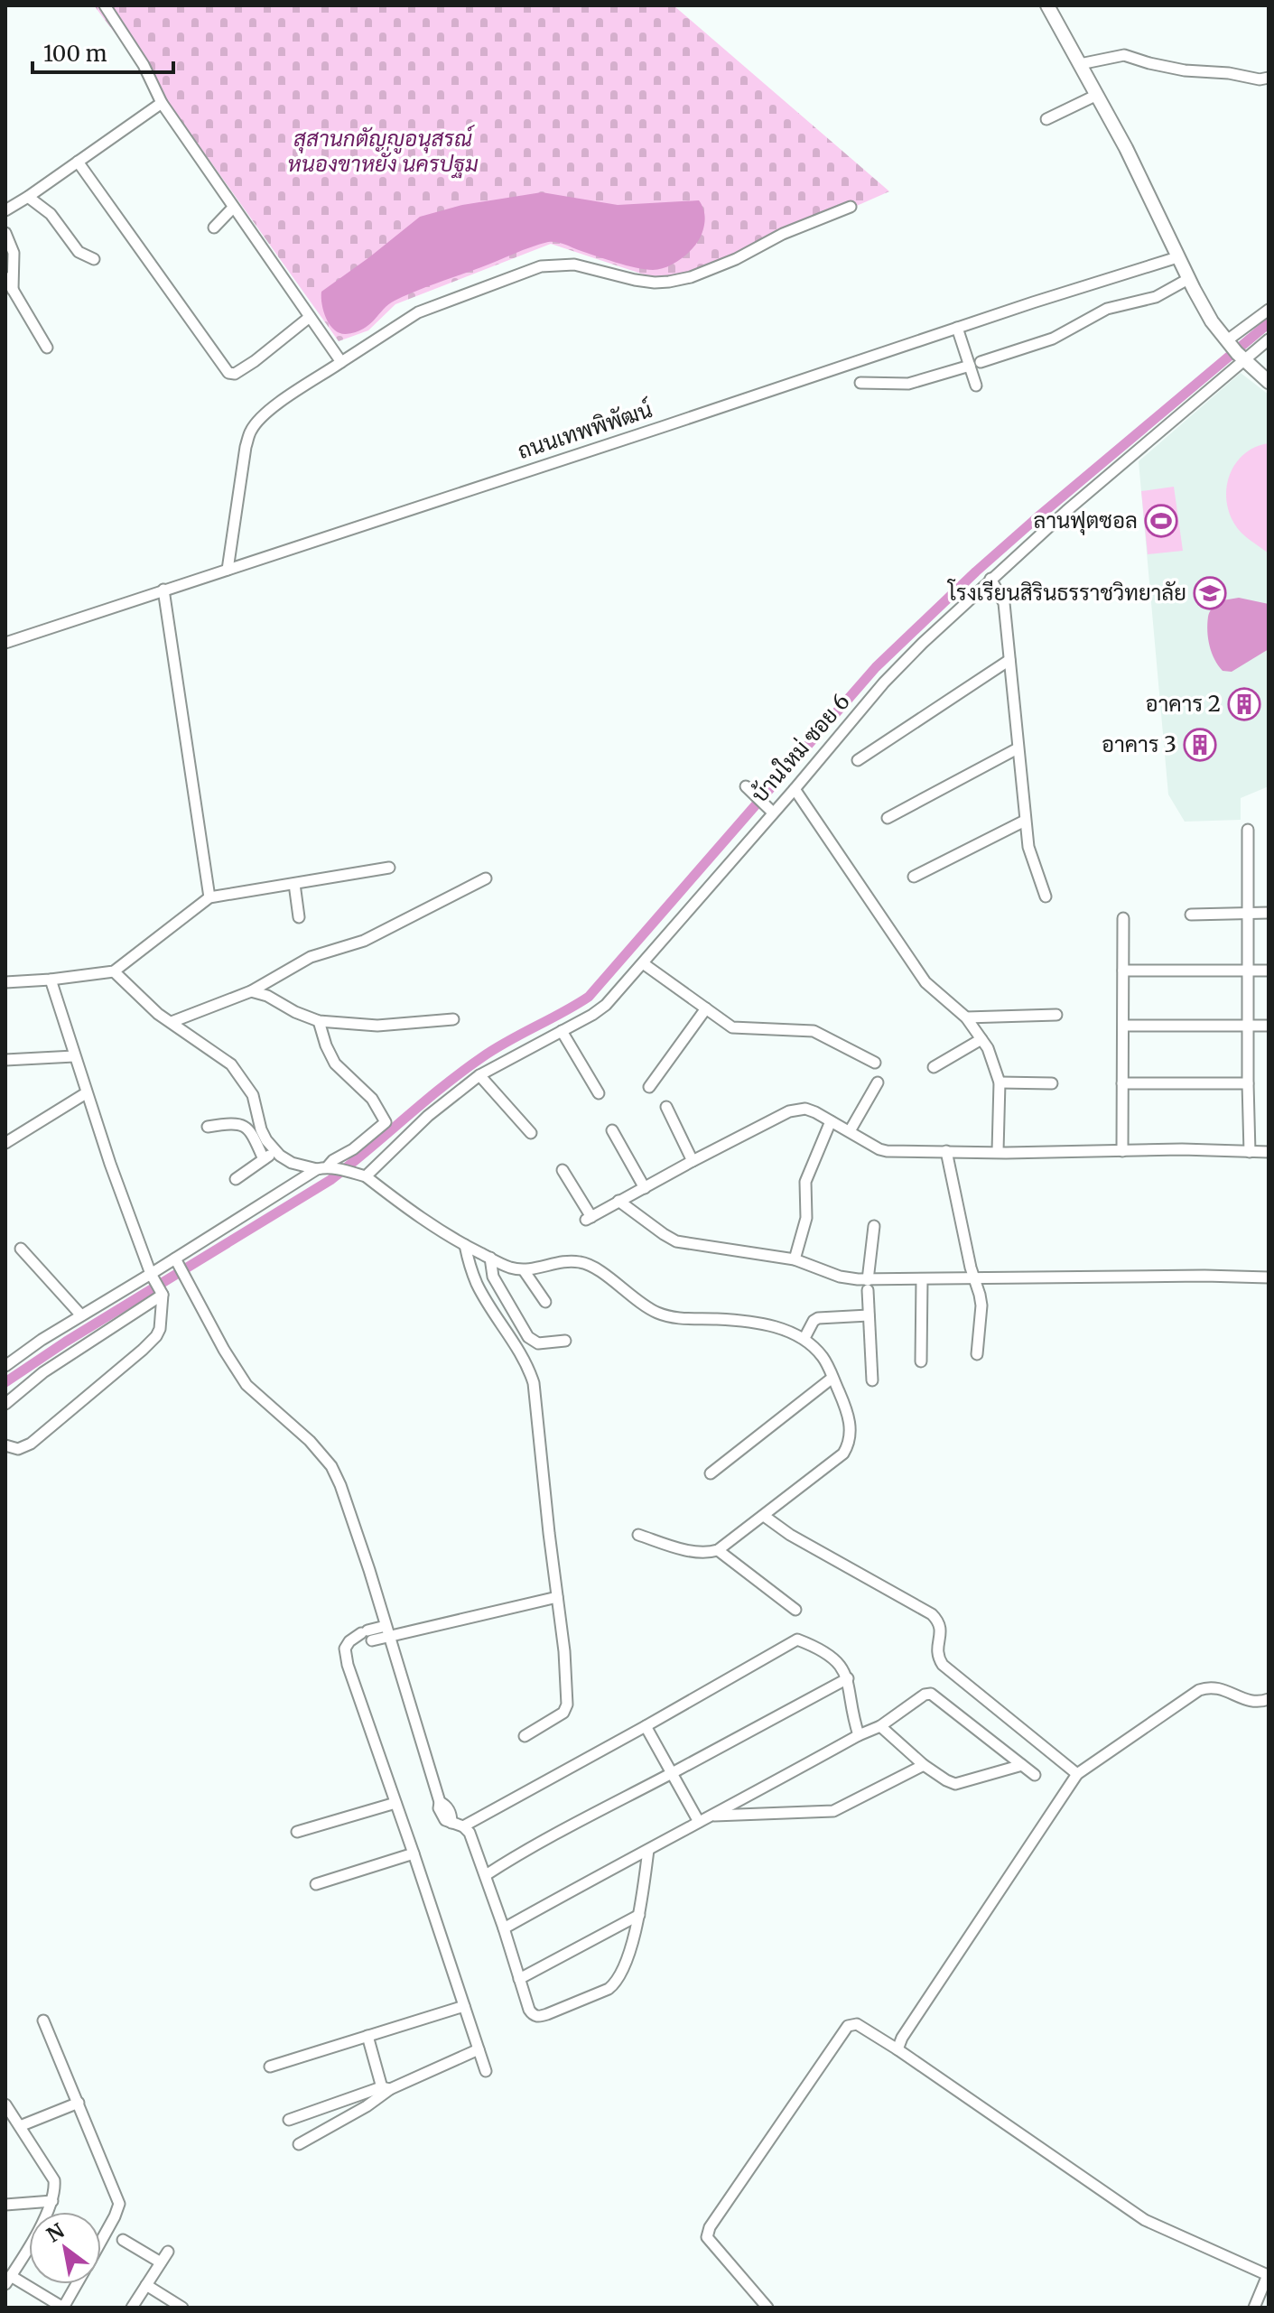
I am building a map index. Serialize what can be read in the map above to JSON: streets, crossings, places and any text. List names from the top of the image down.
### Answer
{
  "streets": {
    "street": ["ถนนเทพพิพัฒน์", "บ้านใหม่ ซอย 6"]
  },
  "parks": ["สุสานกตัญญูอนุสรณ์ หนองขาหยั่ง นครปฐม"],
  "places": {
    "sports": ["ลานฟุตซอล"],
    "school or university": ["โรงเรียนสิรินธรราชวิทยาลัย"],
    "building": ["อาคาร 2", "อาคาร 3"]
  },
  "scale_bar": "100 m",
  "north": "top left"
}
